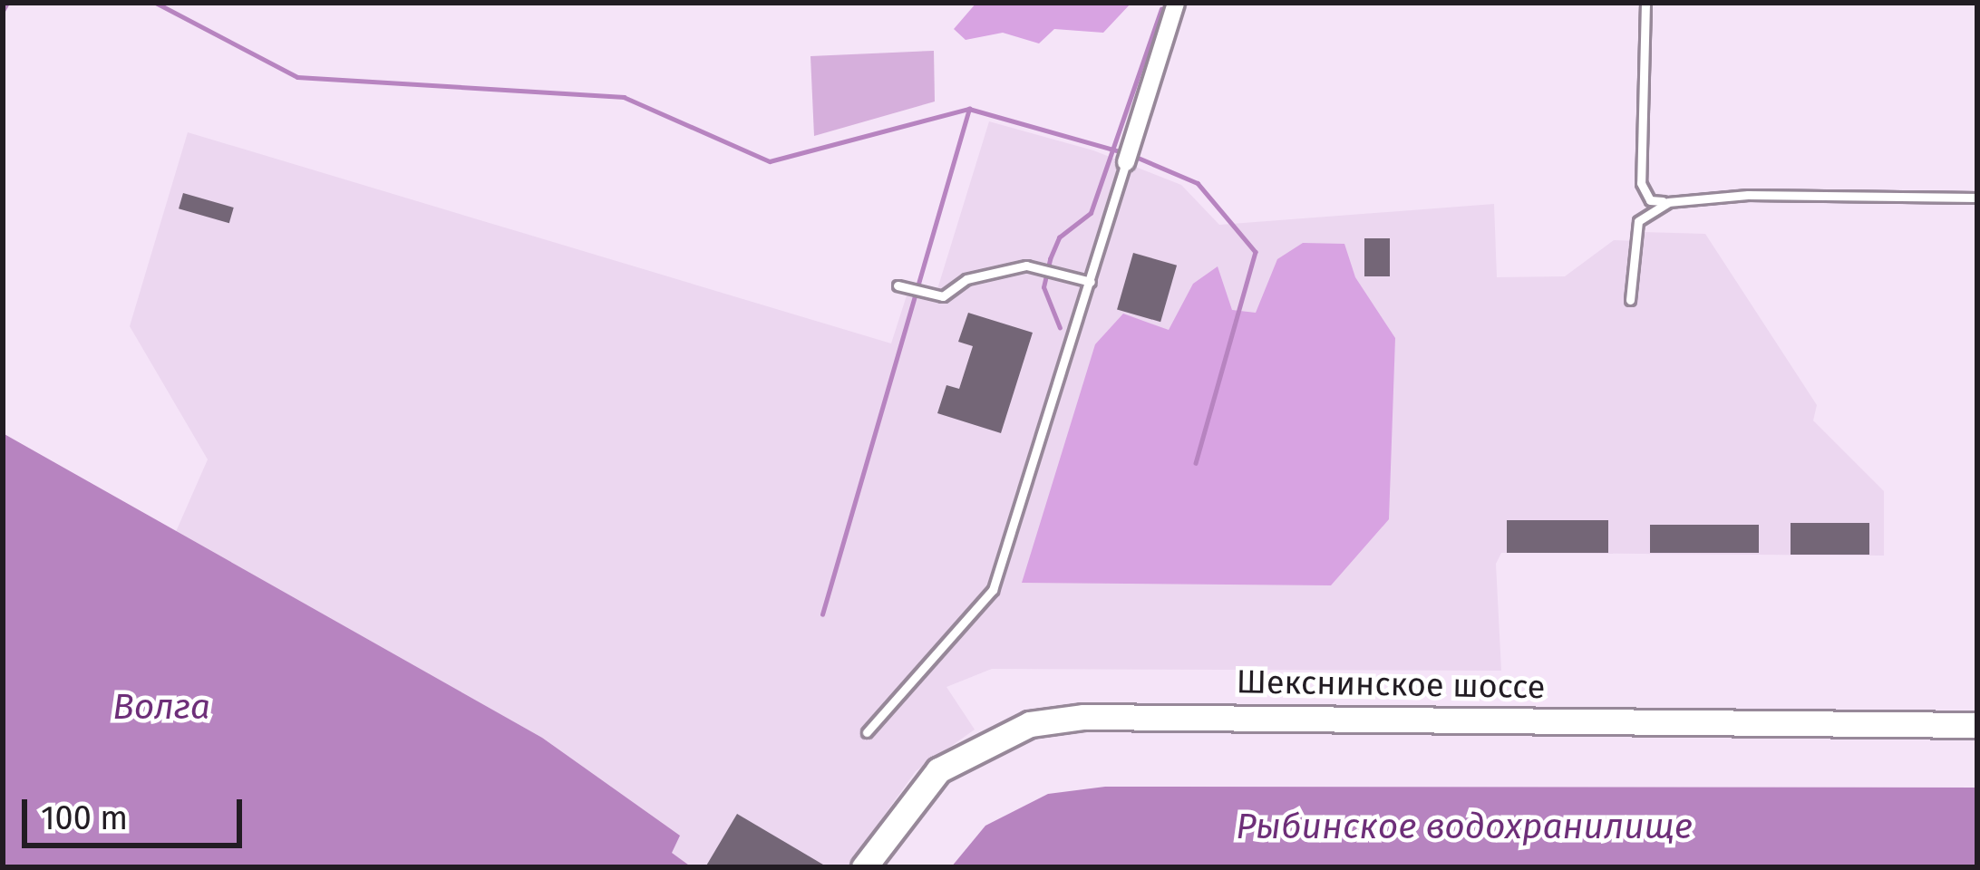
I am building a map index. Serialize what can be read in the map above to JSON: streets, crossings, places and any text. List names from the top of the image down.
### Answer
{
  "streets": {
    "main road": ["Шекснинское шоссе"]
  },
  "water": ["Волга", "Рыбинское водохранилище"],
  "scale_bar": "100 m"
}
